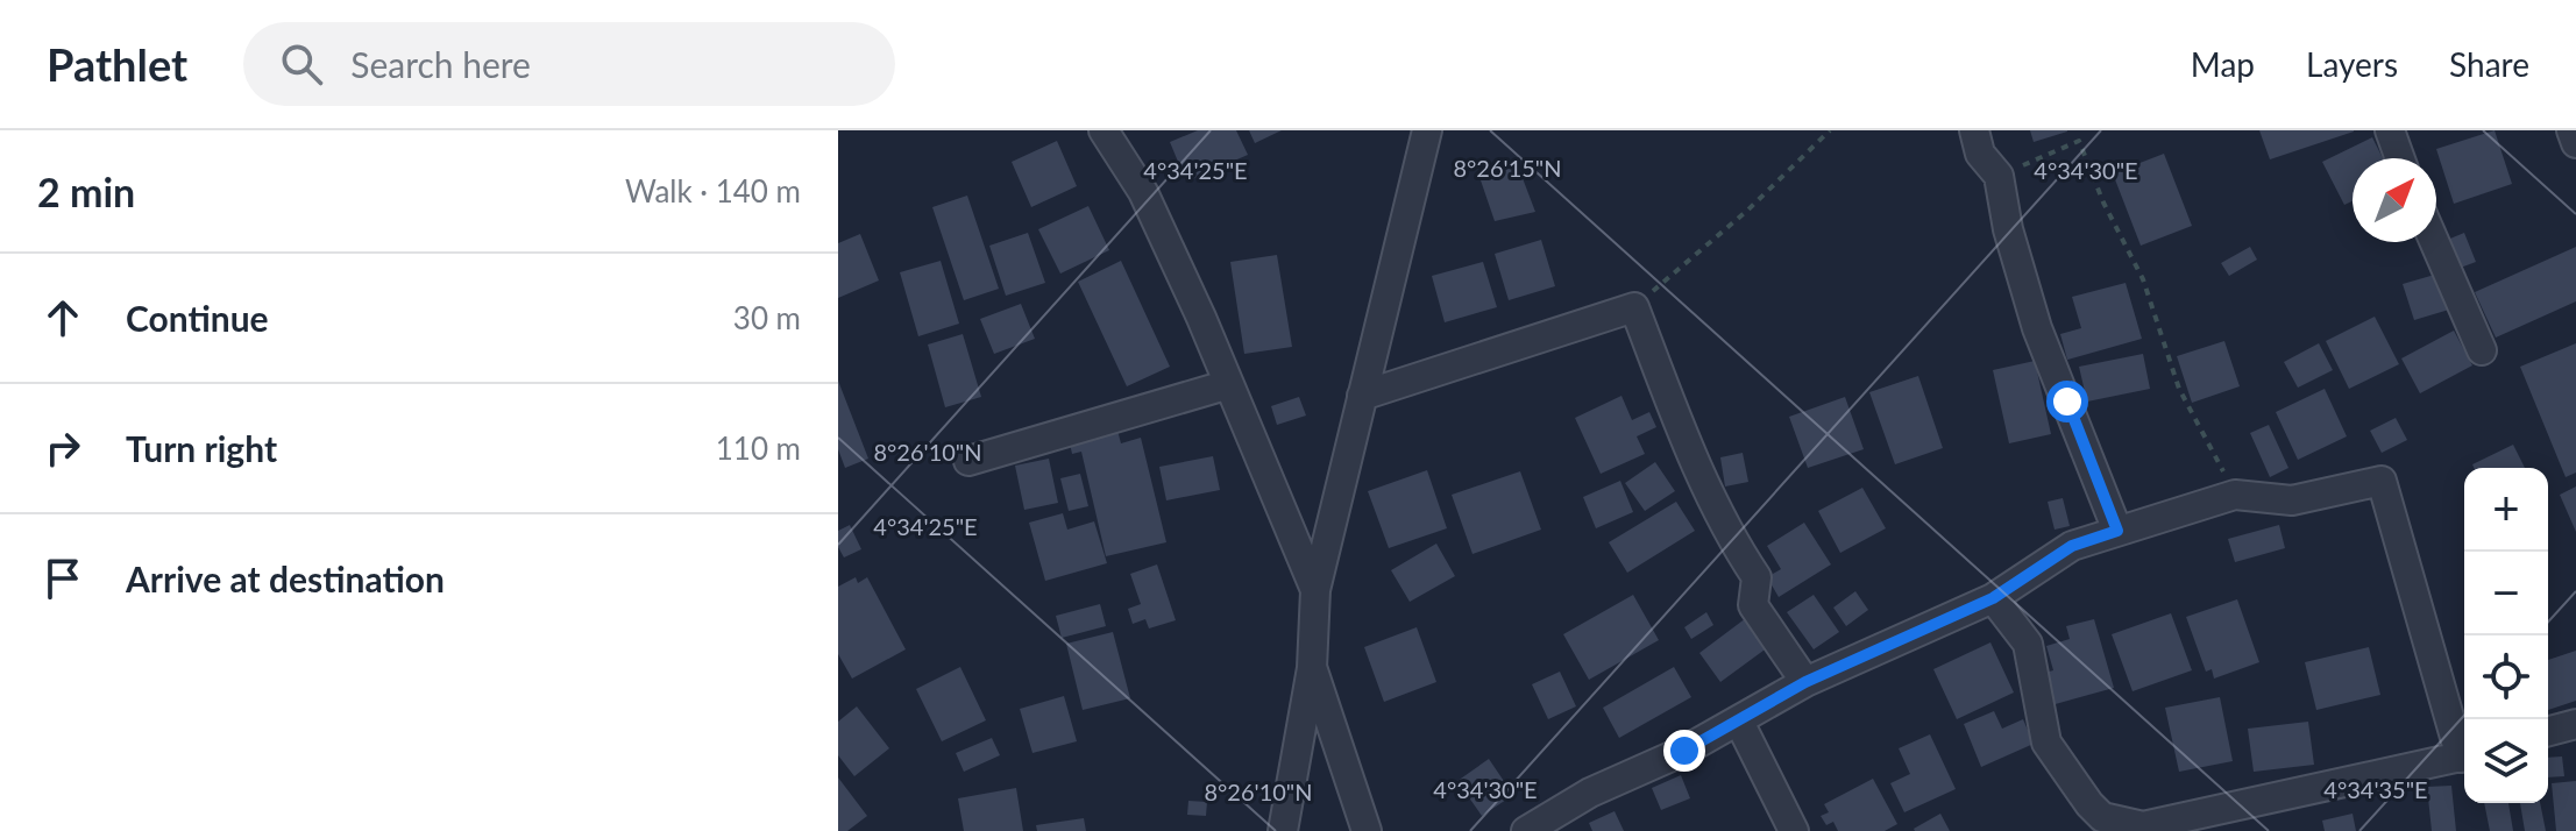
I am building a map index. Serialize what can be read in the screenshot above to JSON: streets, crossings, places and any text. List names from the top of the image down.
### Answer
{
  "north": "top right",
  "page": {
    "header": "Pathlet",
    "search": "Search here",
    "nav": ["Map", "Layers", "Share"],
    "heading": ["2 min", "Walk · 140 m"],
    "list": [
      ["Continue", "30 m"],
      ["Turn right", "110 m"],
      "Arrive at destination"
    ],
    "map_buttons": ["+", "−"]
  },
  "coordinates": [
    "8°26'15\"N",
    "4°34'25\"E",
    "4°34'30\"E",
    "8°26'10\"N",
    "4°34'35\"E"
  ]
}
